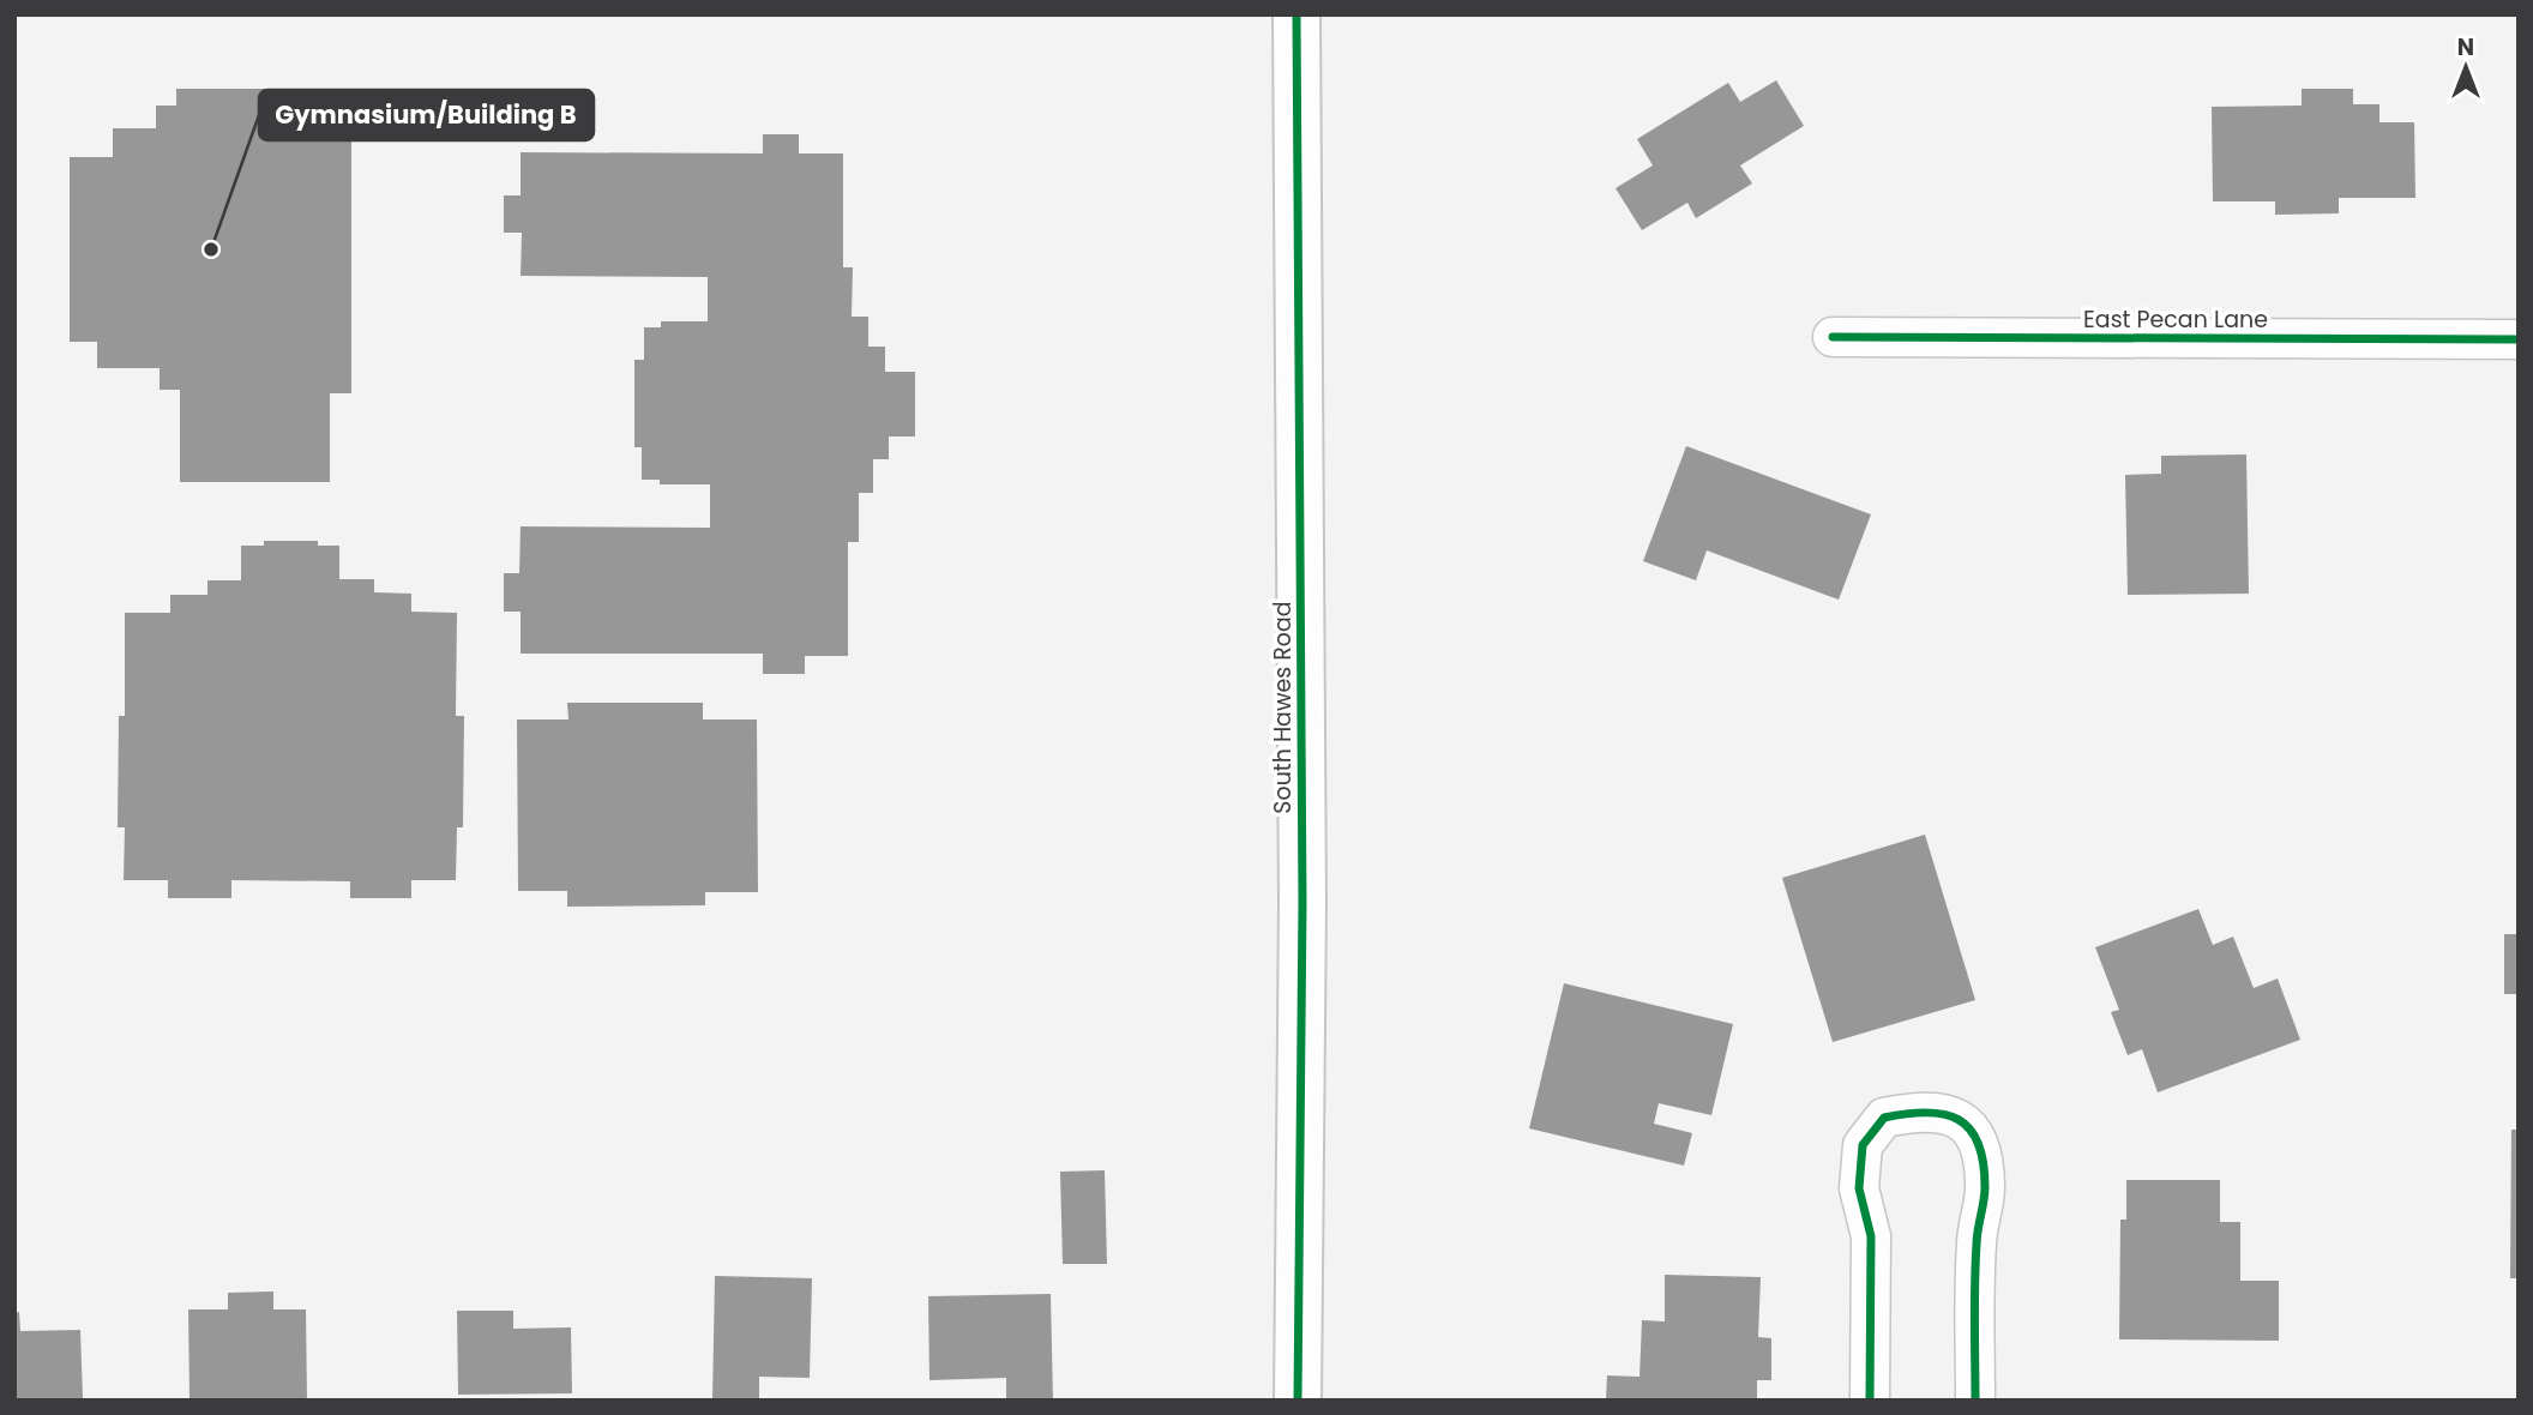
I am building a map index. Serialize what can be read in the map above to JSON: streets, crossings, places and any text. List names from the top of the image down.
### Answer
{
  "streets": {
    "main road": ["South Hawes Road"],
    "street": ["East Pecan Lane"]
  },
  "places": ["Gymnasium/Building B"],
  "north": "top"
}
